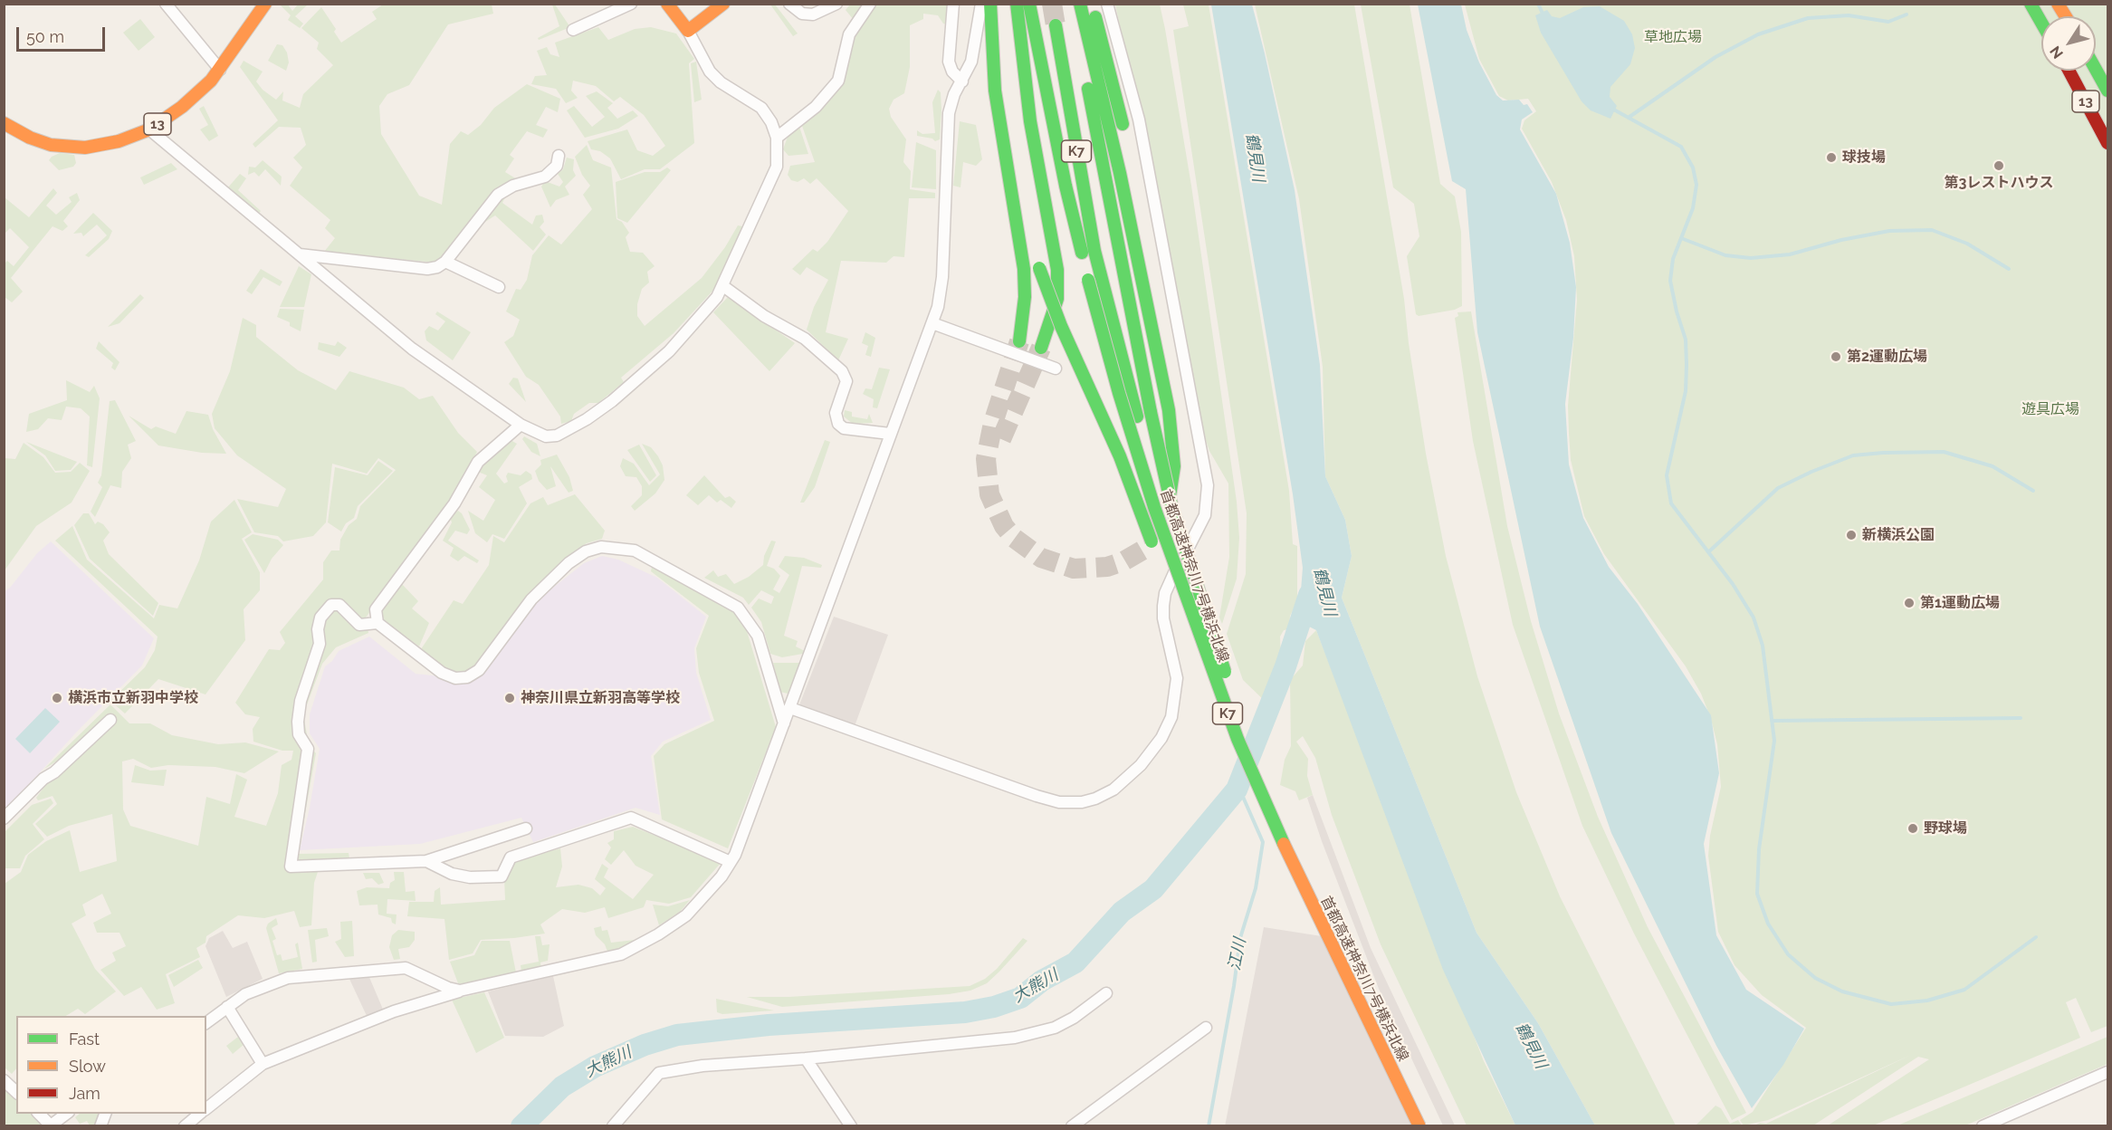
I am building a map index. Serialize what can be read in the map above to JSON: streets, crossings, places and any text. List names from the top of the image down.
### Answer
{
  "streets": {
    "main road": ["13", "K7", "首都高速神奈川7号横浜北線"]
  },
  "water": ["鶴見川", "江川", "大熊川"],
  "parks": ["草地広場", "遊具広場"],
  "places": [
    "球技場",
    "第3レストハウス",
    "第2運動広場",
    "新横浜公園",
    "第1運動広場",
    "横浜市立新羽中学校",
    "神奈川県立新羽高等学校",
    "野球場"
  ],
  "legend": ["Fast", "Slow", "Jam"],
  "scale_bar": "50 m",
  "north": "bottom left"
}
